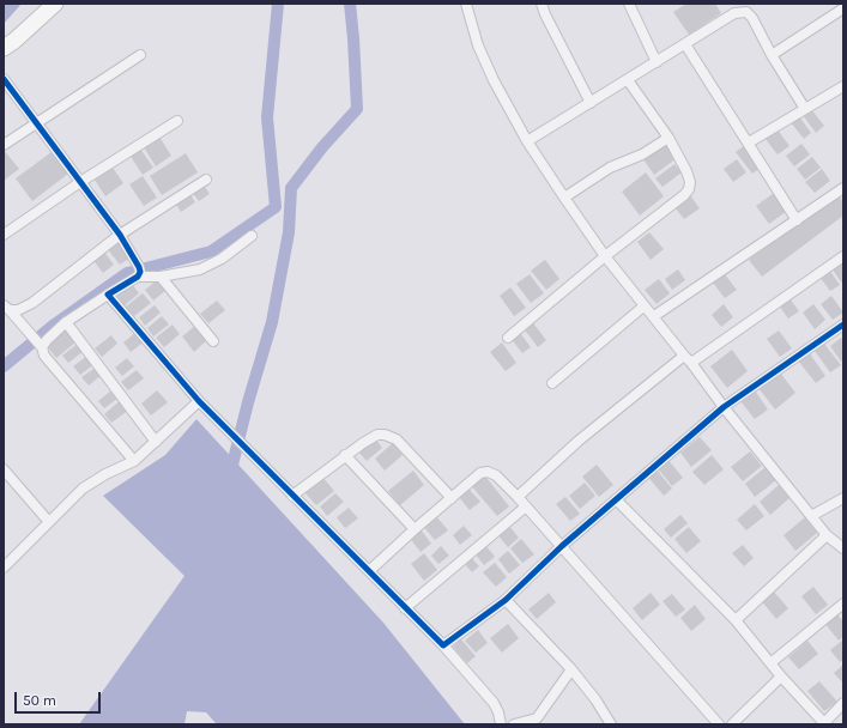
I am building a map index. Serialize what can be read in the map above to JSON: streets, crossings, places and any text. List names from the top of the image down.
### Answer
{
  "scale_bar": "50 m"
}
